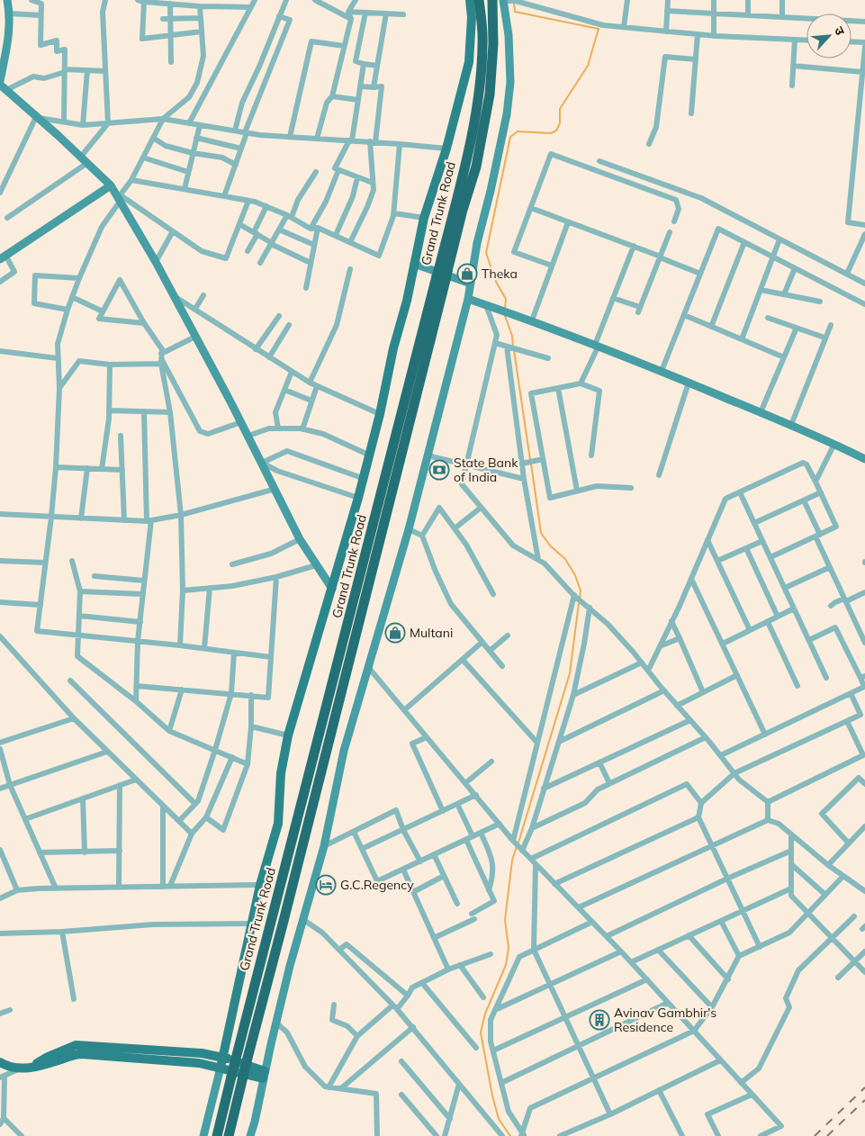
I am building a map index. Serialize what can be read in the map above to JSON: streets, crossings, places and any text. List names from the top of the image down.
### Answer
{
  "streets": {
    "highway": ["Grand Trunk Road"]
  },
  "places": {
    "shop": ["Theka", "Multani"],
    "bank": ["State Bank of India"],
    "hotel": ["G.C.Regency"],
    "building": ["Avinav Gambhir's Residence"]
  },
  "north": "top right"
}
